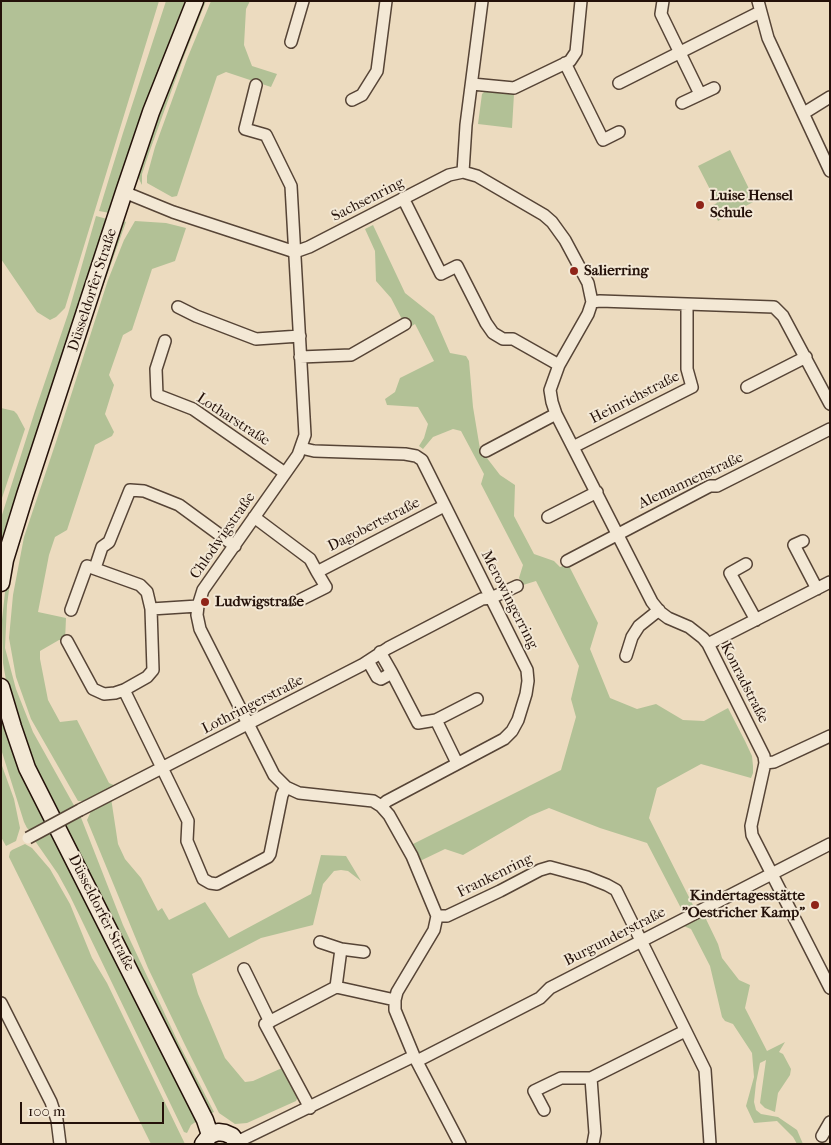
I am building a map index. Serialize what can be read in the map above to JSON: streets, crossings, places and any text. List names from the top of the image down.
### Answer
{
  "streets": {
    "main road": ["Düsseldorfer Straße"],
    "street": [
      "Sachsenring",
      "Heinrichstraße",
      "Lotharstraße",
      "Alemannenstraße",
      "Dagobertstraße",
      "Chlodwigstraße",
      "Merowingerring",
      "Konradstraße",
      "Lothringerstraße",
      "Frankenring",
      "Burgunderstraße"
    ]
  },
  "crossings": [
    ["Sachsenring", "Chlodwigstraße"],
    ["Düsseldorfer Straße", "Burgunderstraße"],
    ["Heinrichstraße", "Konradstraße"],
    ["Lotharstraße", "Chlodwigstraße"],
    ["Alemannenstraße", "Konradstraße"],
    ["Dagobertstraße", "Chlodwigstraße"],
    ["Dagobertstraße", "Merowingerring"],
    ["Chlodwigstraße", "Merowingerring"],
    ["Chlodwigstraße", "Lothringerstraße"],
    ["Merowingerring", "Lothringerstraße"],
    ["Frankenring", "Burgunderstraße"]
  ],
  "places": [
    "Luise Hensel Schule",
    "Salierring",
    "Ludwigstraße",
    "Kindertagesstätte \"Oestricher Kamp\""
  ],
  "scale_bar": "100 m"
}
